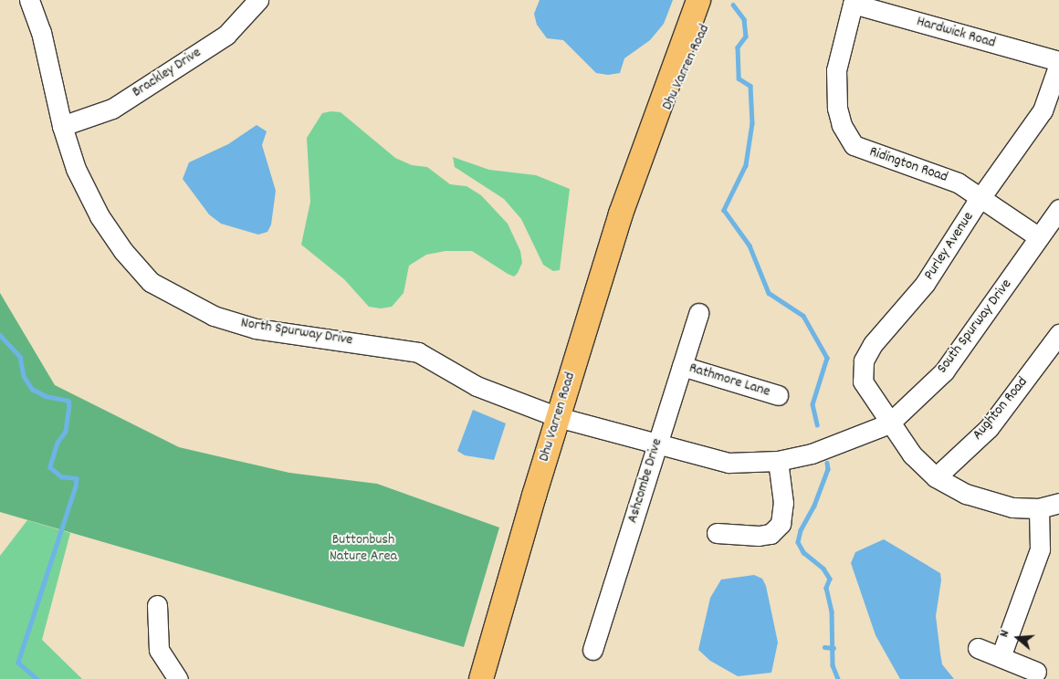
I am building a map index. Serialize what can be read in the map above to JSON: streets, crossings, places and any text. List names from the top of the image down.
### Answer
{
  "streets": {
    "main road": ["Dhu Varren Road"],
    "street": [
      "Hardwick Road",
      "Brackley Drive",
      "Ridington Road",
      "Purley Avenue",
      "South Spurway Drive",
      "North Spurway Drive",
      "Rathmore Lane",
      "Aughton Road",
      "Ashcombe Drive"
    ]
  },
  "crossings": [
    ["Hardwick Road", "Ridington Road"],
    ["Hardwick Road", "Purley Avenue"],
    ["Dhu Varren Road", "South Spurway Drive"],
    ["Dhu Varren Road", "North Spurway Drive"],
    ["Brackley Drive", "North Spurway Drive"],
    ["Ridington Road", "Purley Avenue"],
    ["Ridington Road", "South Spurway Drive"],
    ["Purley Avenue", "South Spurway Drive"],
    ["Purley Avenue", "Aughton Road"],
    ["South Spurway Drive", "North Spurway Drive"],
    ["South Spurway Drive", "Ashcombe Drive"],
    ["Rathmore Lane", "Ashcombe Drive"]
  ],
  "parks": ["Buttonbush Nature Area"],
  "north": "left"
}
